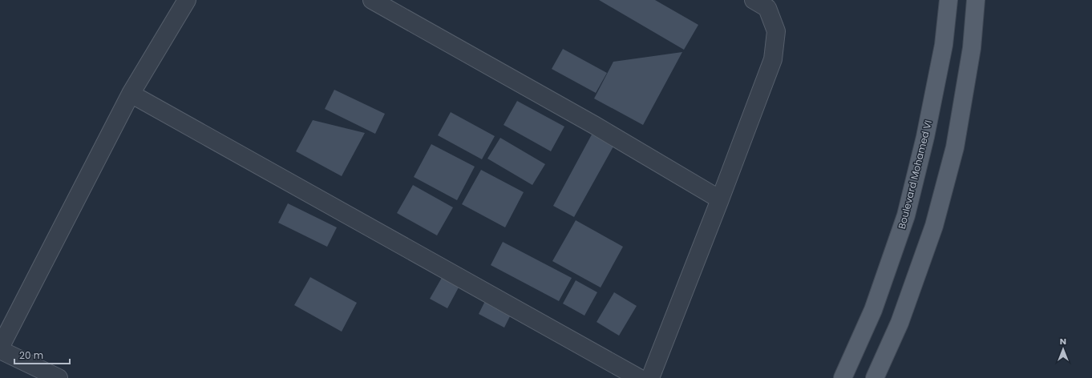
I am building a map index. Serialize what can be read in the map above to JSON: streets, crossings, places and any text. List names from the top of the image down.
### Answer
{
  "streets": {
    "main road": ["Boulevard Mohamed VI"]
  },
  "scale_bar": "20 m",
  "north": "top"
}
